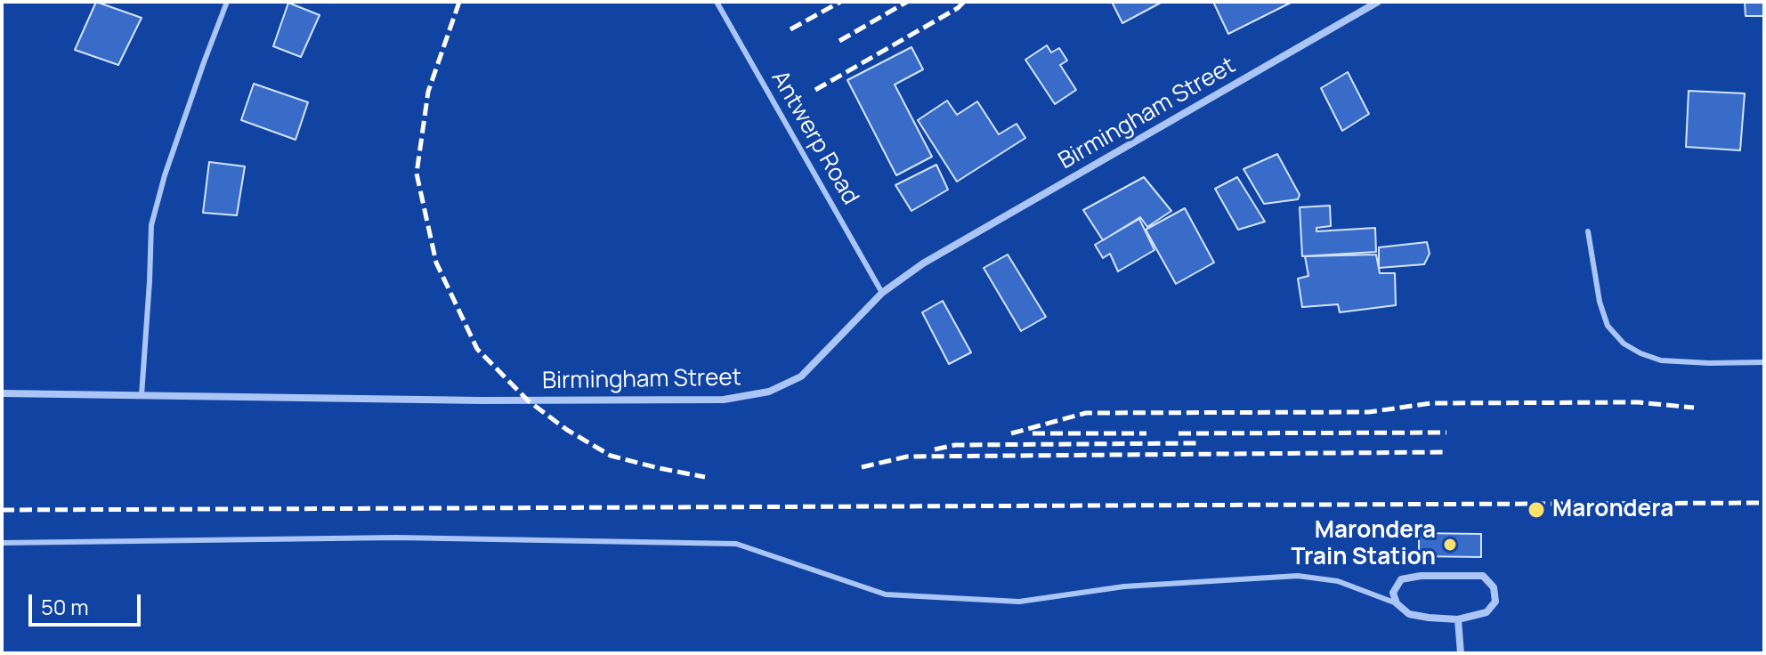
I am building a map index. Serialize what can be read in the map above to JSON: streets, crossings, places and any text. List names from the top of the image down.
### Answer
{
  "streets": {
    "street": ["Birmingham Street"],
    "lane": ["Antwerp Road"]
  },
  "crossings": [
    ["Birmingham Street", "Antwerp Road"]
  ],
  "places": ["Marondera", "Marondera Train Station"],
  "scale_bar": "50 m"
}
